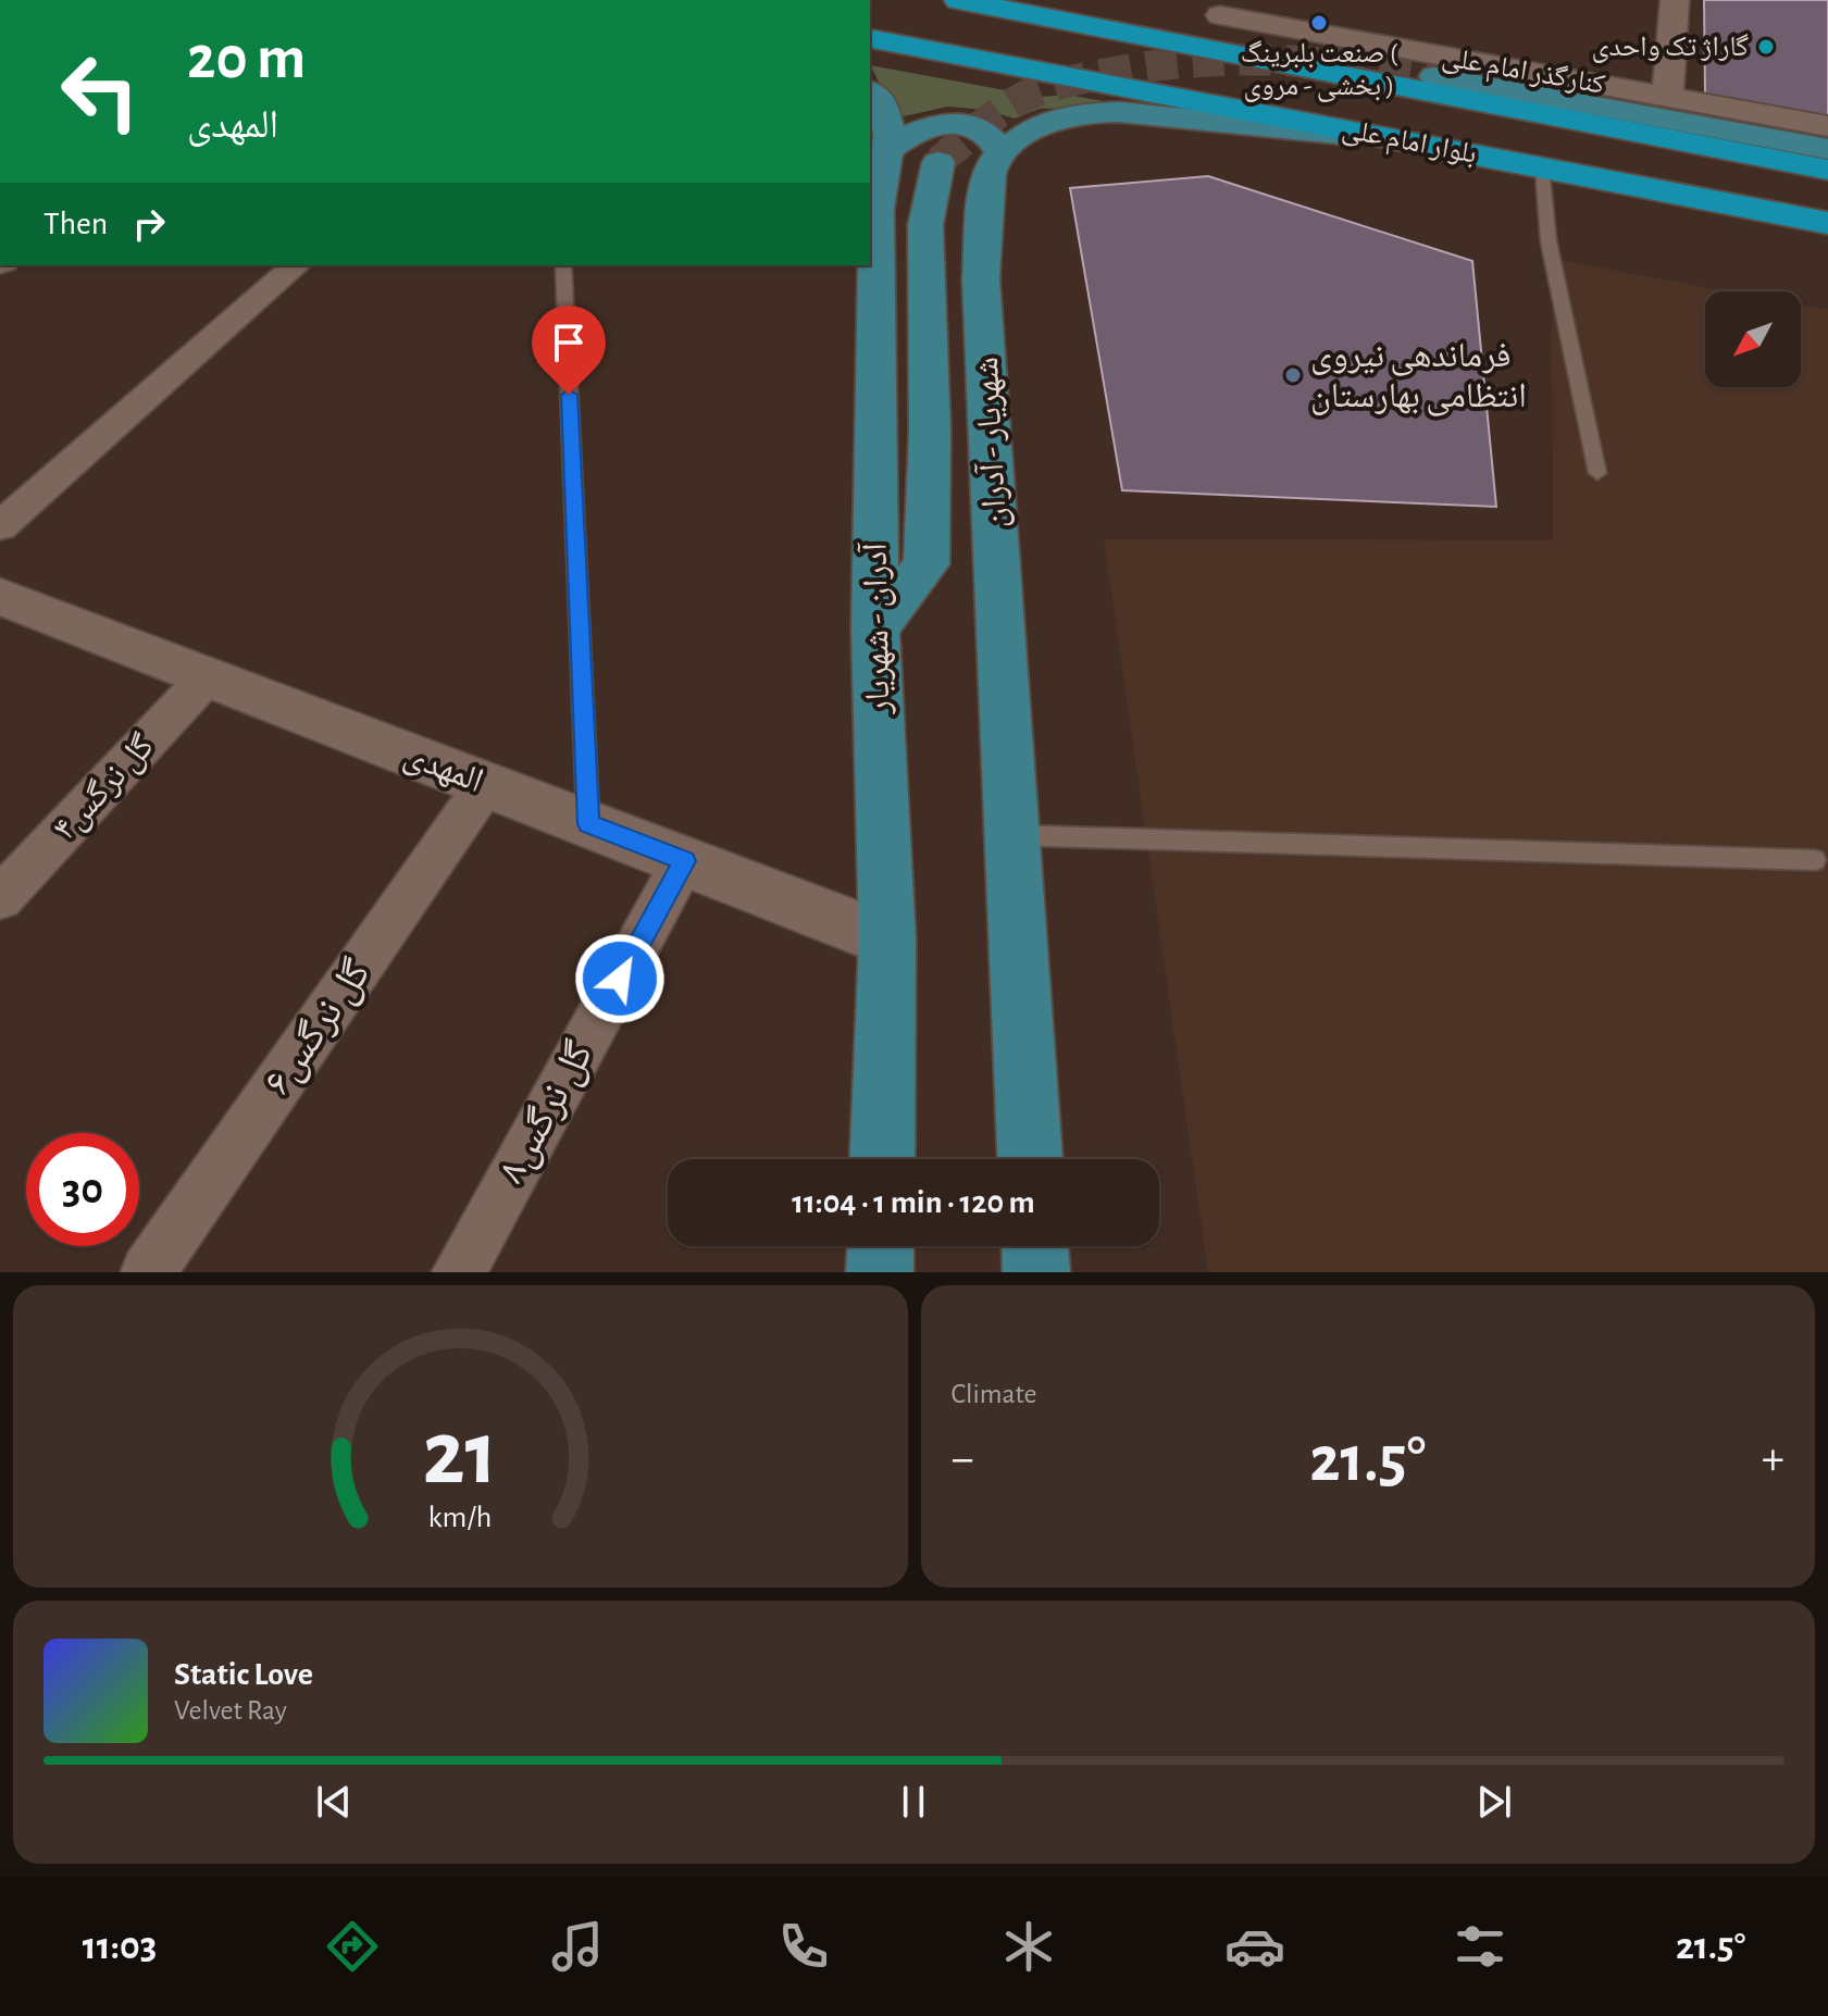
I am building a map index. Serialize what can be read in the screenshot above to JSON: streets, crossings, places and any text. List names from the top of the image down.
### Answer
{
  "streets": {
    "highway": ["بلوار امام علی"],
    "main road": ["شهریار - آدران", "آدران - شهریار"],
    "street": [
      "کنارگذر امام علی",
      "المهدی",
      "گل نرگس۴",
      "گل نرگس۶",
      "گل نرگس۸"
    ]
  },
  "crossings": [
    ["آدران - شهریار", "المهدی"],
    ["المهدی", "گل نرگس۴"],
    ["المهدی", "گل نرگس۶"],
    ["المهدی", "گل نرگس۸"]
  ],
  "places": ["صنعت بلبرینگ ( بخشی - مروی )", "گاراژ تک واحدی", "فرماندهی نیروی انتظامی بهارستان"],
  "north": "bottom left",
  "page": {
    "turn": ["20 m", "المهدی"],
    "then": "Then",
    "limit": "30",
    "trip": "11:04 · 1 min · 120 m",
    "tile": "Climate",
    "heat": ["−", "21.5°", "+"],
    "song": ["Static Love", "Velvet Ray"],
    "tabs": ["11:03", "21.5°"],
    "gauge": ["21", "km/h"]
  }
}
